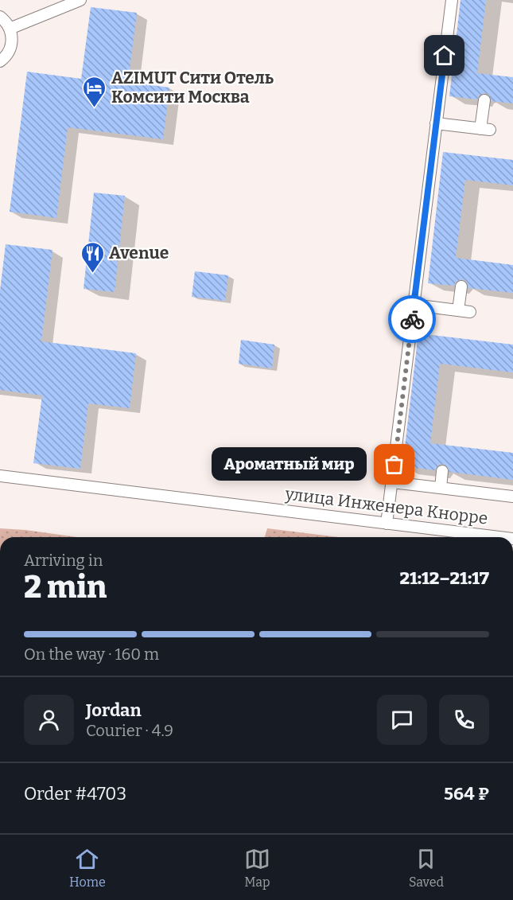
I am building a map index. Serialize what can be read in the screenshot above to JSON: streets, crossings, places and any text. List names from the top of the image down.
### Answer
{
  "streets": {
    "street": ["улица Инженера Кнорре"]
  },
  "places": {
    "hotel": ["AZIMUT Сити Отель Комсити Москва"],
    "restaurant": ["Avenue"],
    "other": ["Ароматный мир"]
  },
  "page": {
    "bubble": "Ароматный мир",
    "heading": ["2 min", "Arriving in", "21:12–21:17"],
    "panel": [
      "Jordan",
      "Courier · 4.9",
      "Order #4703",
      "564 ₽"
    ],
    "bar": "On the way · 160 m",
    "tabs": ["Home", "Map", "Saved"]
  }
}
